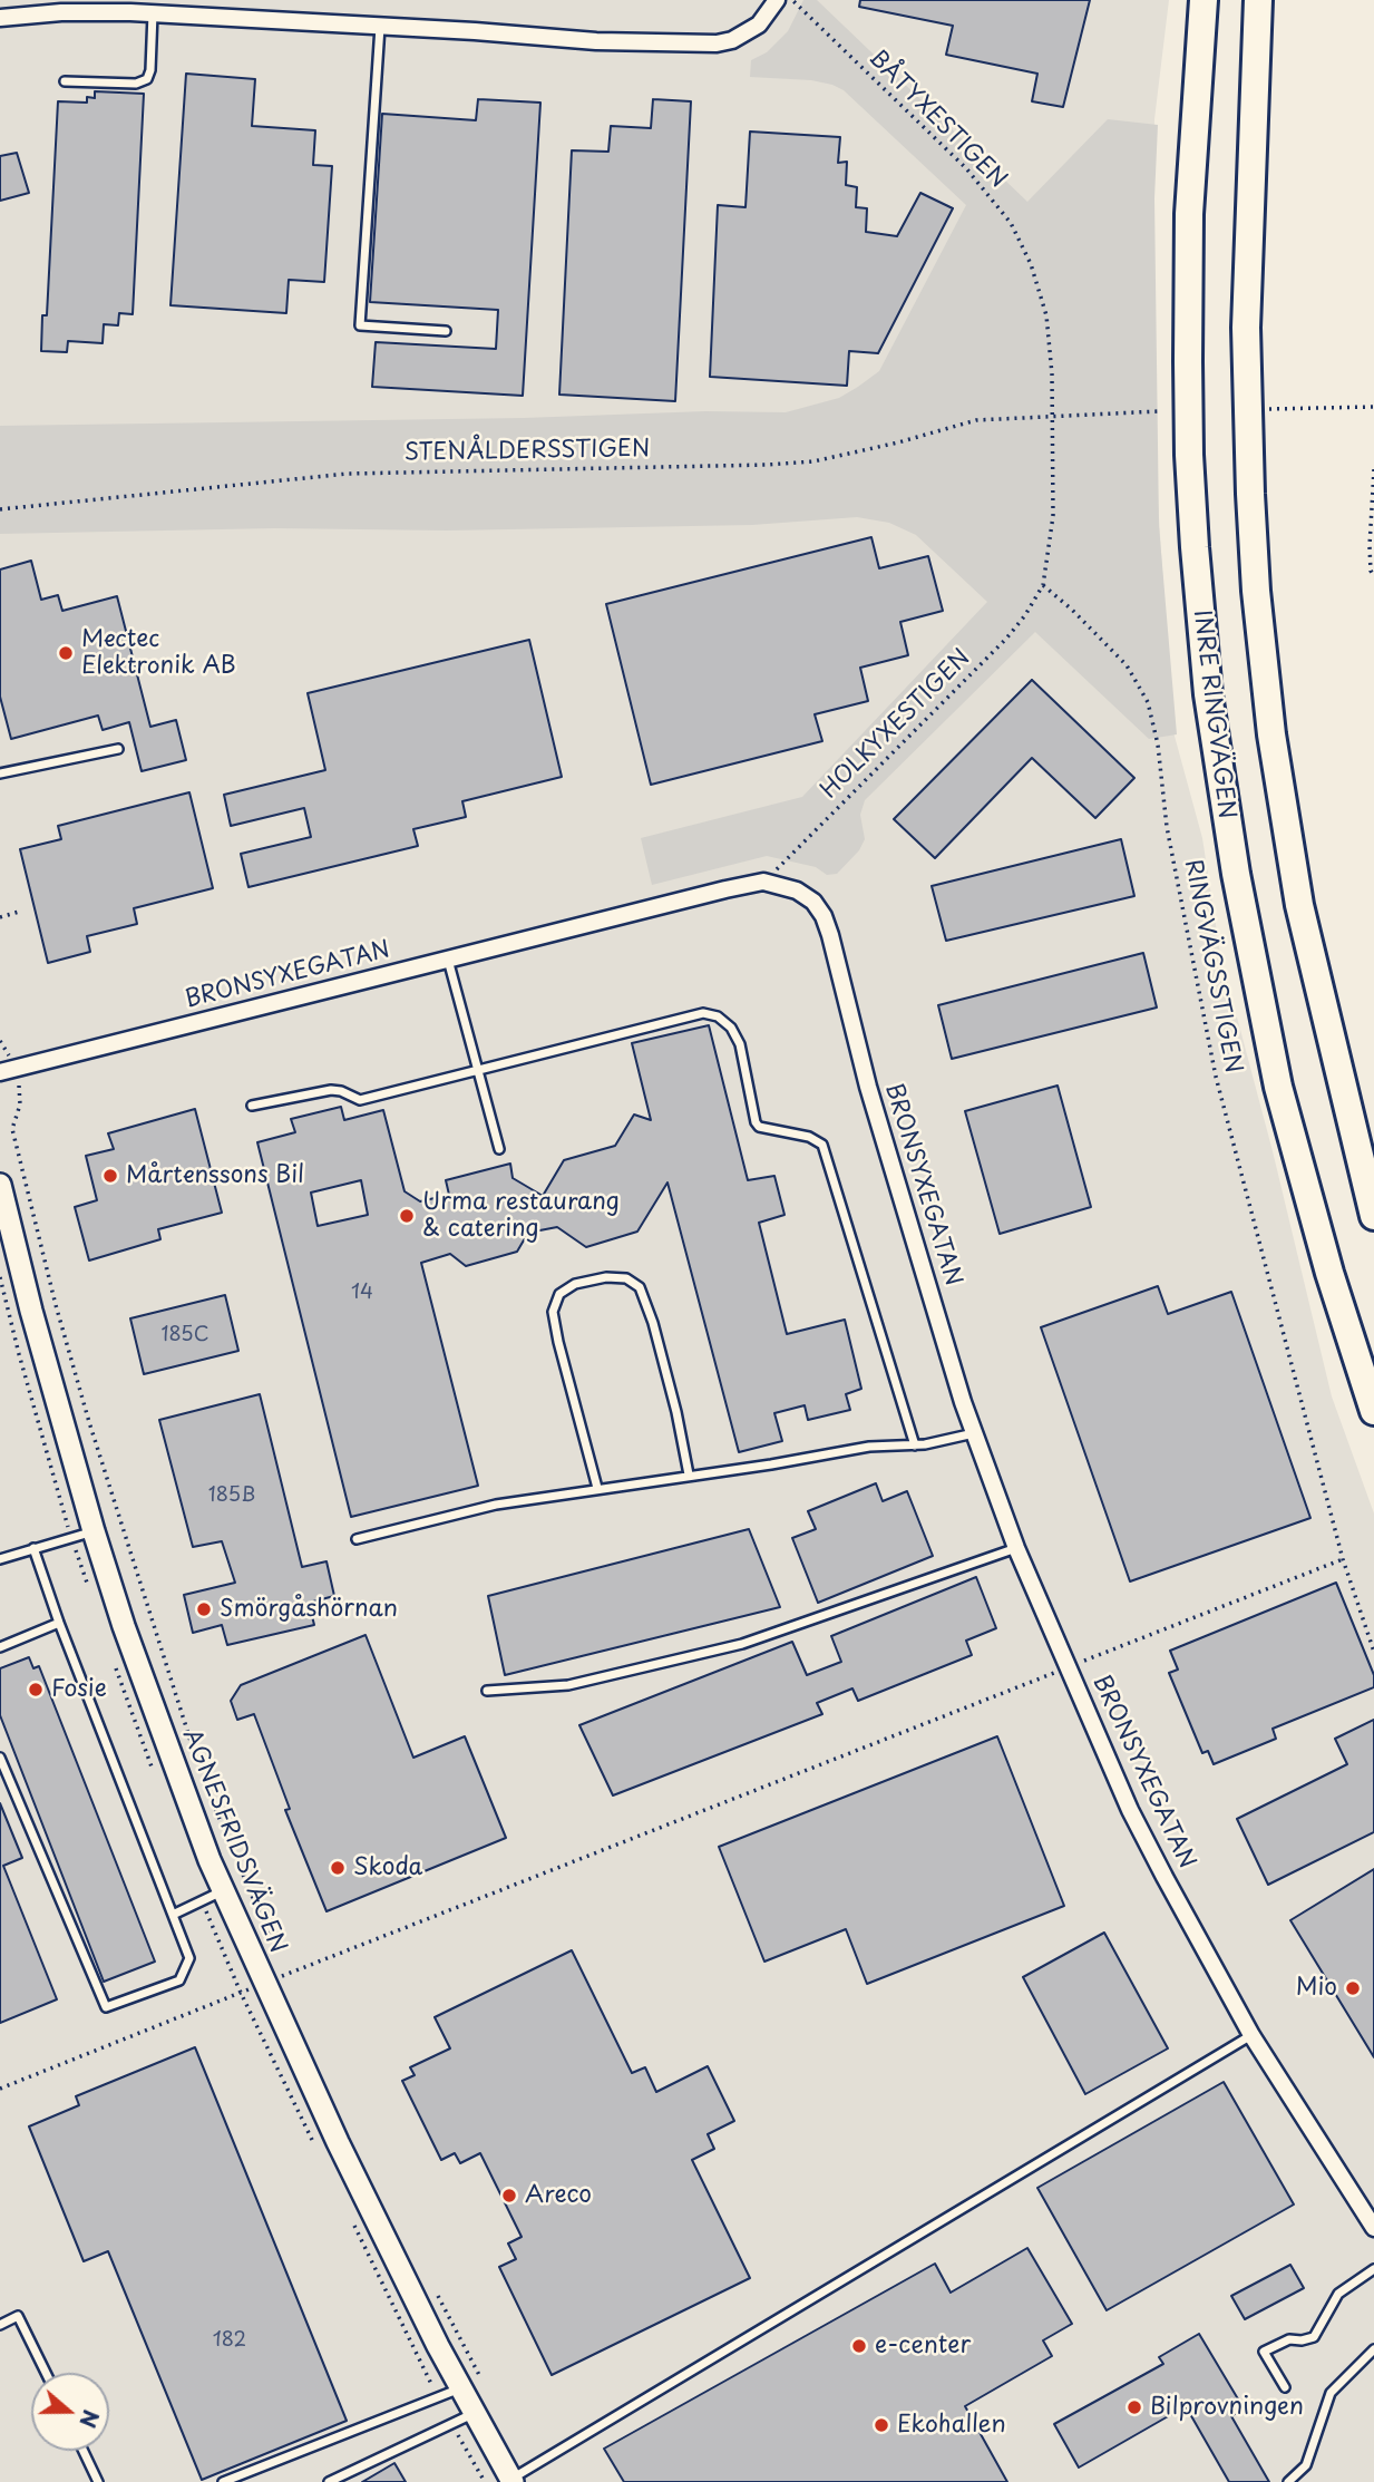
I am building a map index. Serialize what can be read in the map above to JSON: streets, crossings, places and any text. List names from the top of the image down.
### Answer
{
  "streets": {
    "highway": ["INRE RINGVÄGEN"],
    "main road": ["AGNESFRIDSVÄGEN"],
    "street": ["BRONSYXEGATAN"],
    "path": [
      "BÅTYXESTIGEN",
      "STENÅLDERSSTIGEN",
      "HOLKYXESTIGEN",
      "RINGVÄGSSTIGEN"
    ]
  },
  "crossings": [
    ["BÅTYXESTIGEN", "STENÅLDERSSTIGEN"],
    ["HOLKYXESTIGEN", "RINGVÄGSSTIGEN"],
    ["HOLKYXESTIGEN", "BRONSYXEGATAN"]
  ],
  "places": [
    "Mectec Elektronik AB",
    "Mårtenssons Bil",
    "Urma restaurang & catering",
    "Smörgåshörnan",
    "Fosie",
    "Skoda",
    "Mio",
    "Areco",
    "e-center",
    "Bilprovningen",
    "Ekohallen"
  ],
  "house_numbers": [
    "14",
    "185C",
    "185B",
    "182"
  ],
  "north": "right"
}
